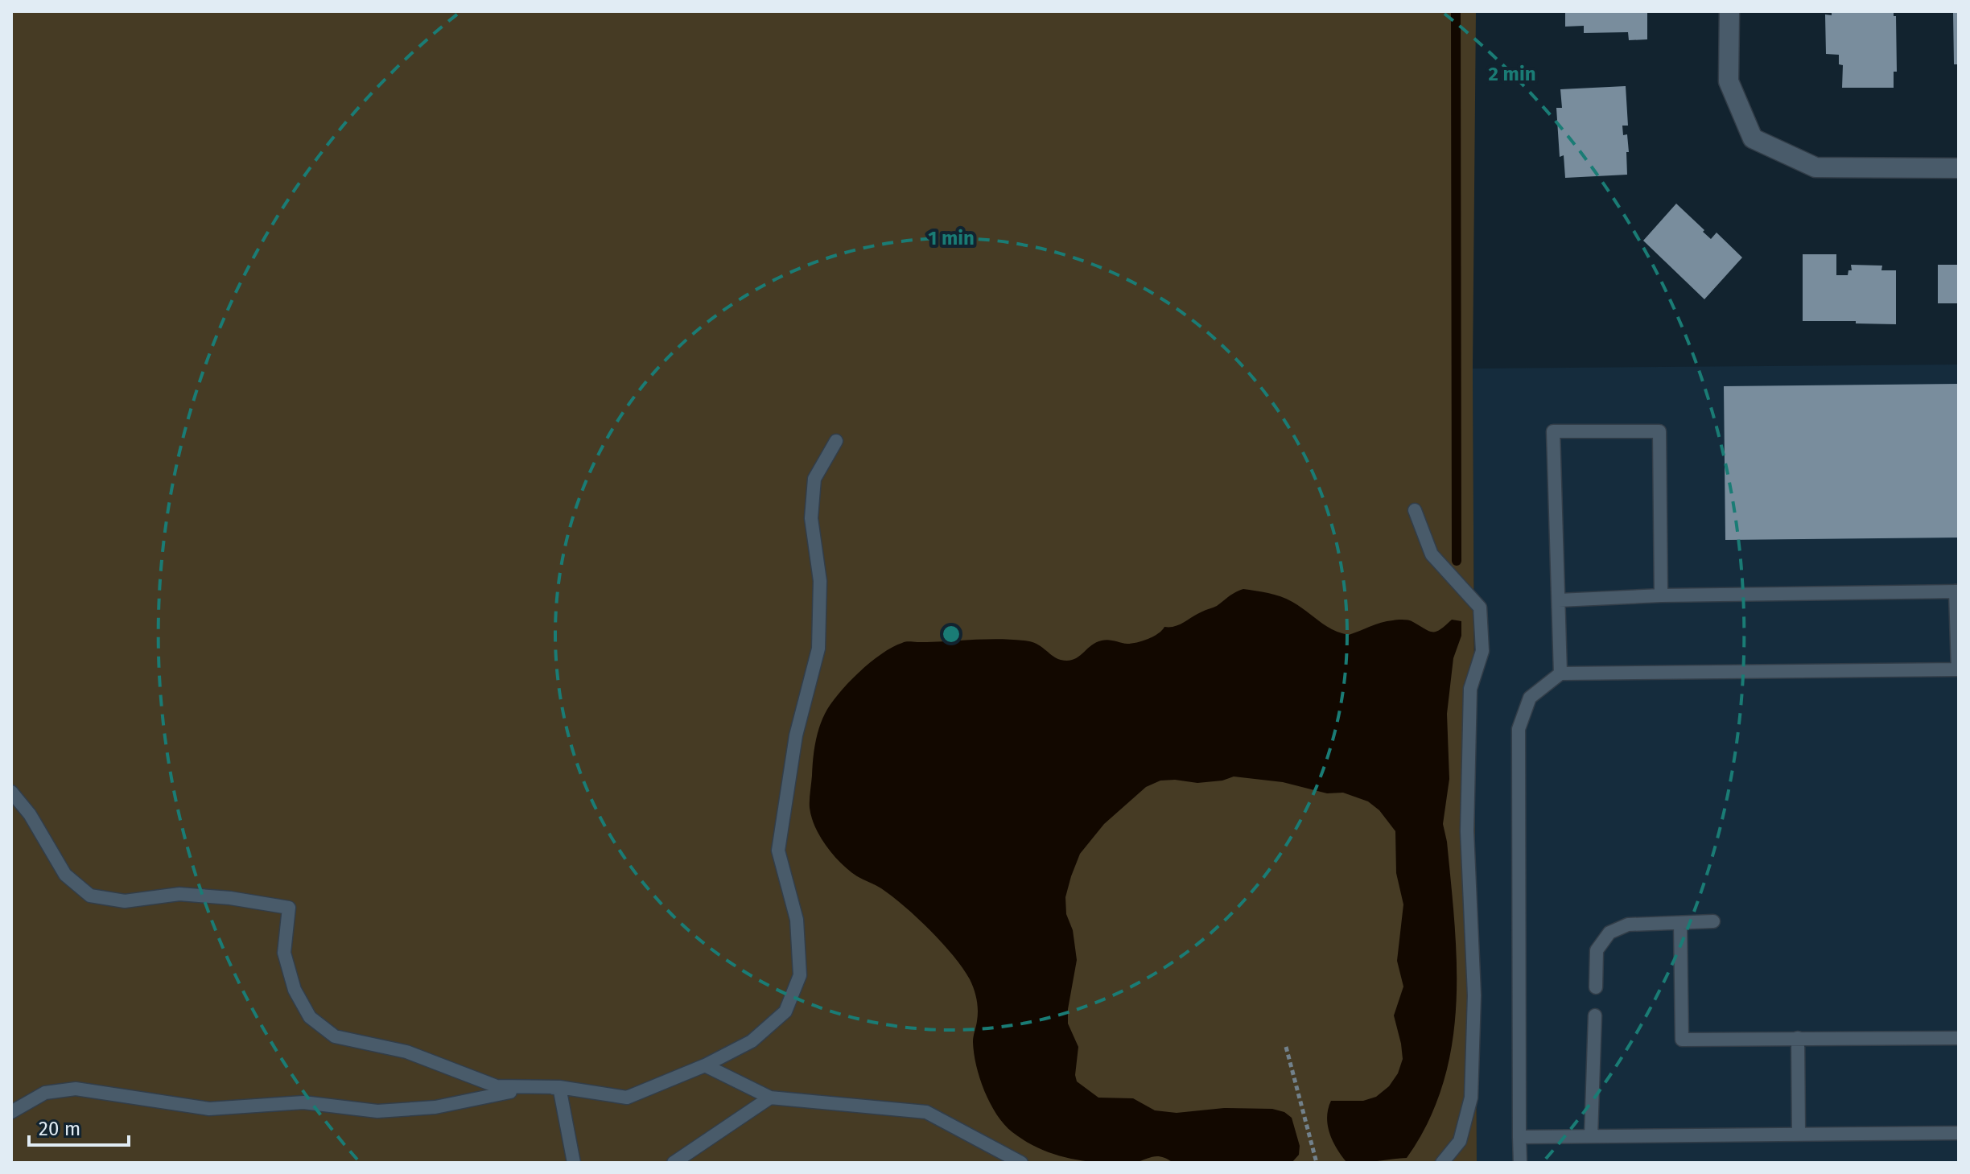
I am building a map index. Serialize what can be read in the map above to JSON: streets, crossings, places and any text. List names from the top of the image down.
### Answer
{
  "scale_bar": "20 m",
  "rings": ["2 min", "1 min"]
}
